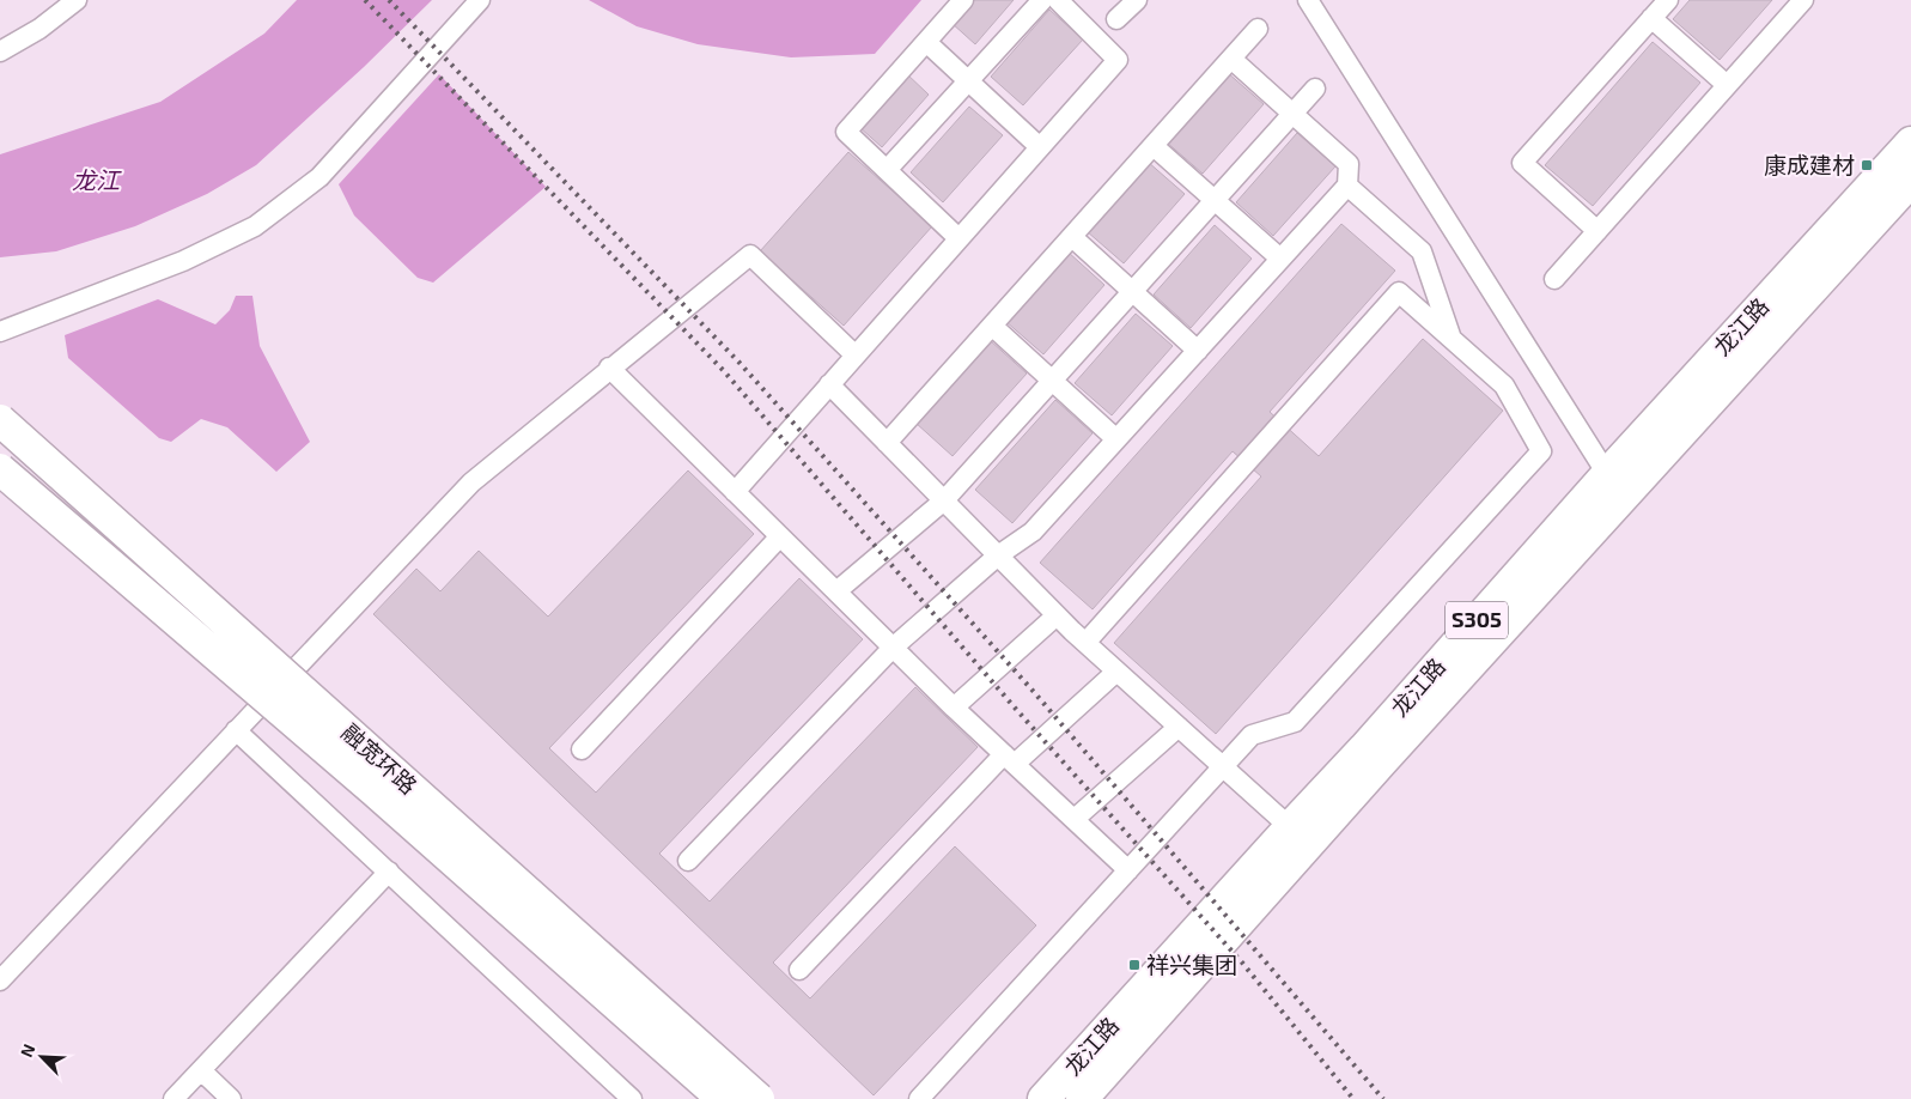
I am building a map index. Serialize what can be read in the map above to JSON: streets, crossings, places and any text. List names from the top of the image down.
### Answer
{
  "streets": {
    "main road": ["龙江路", "S305", "融宽环路"]
  },
  "water": ["龙江"],
  "places": {
    "transit": ["康成建材", "祥兴集团"]
  },
  "north": "top left"
}
